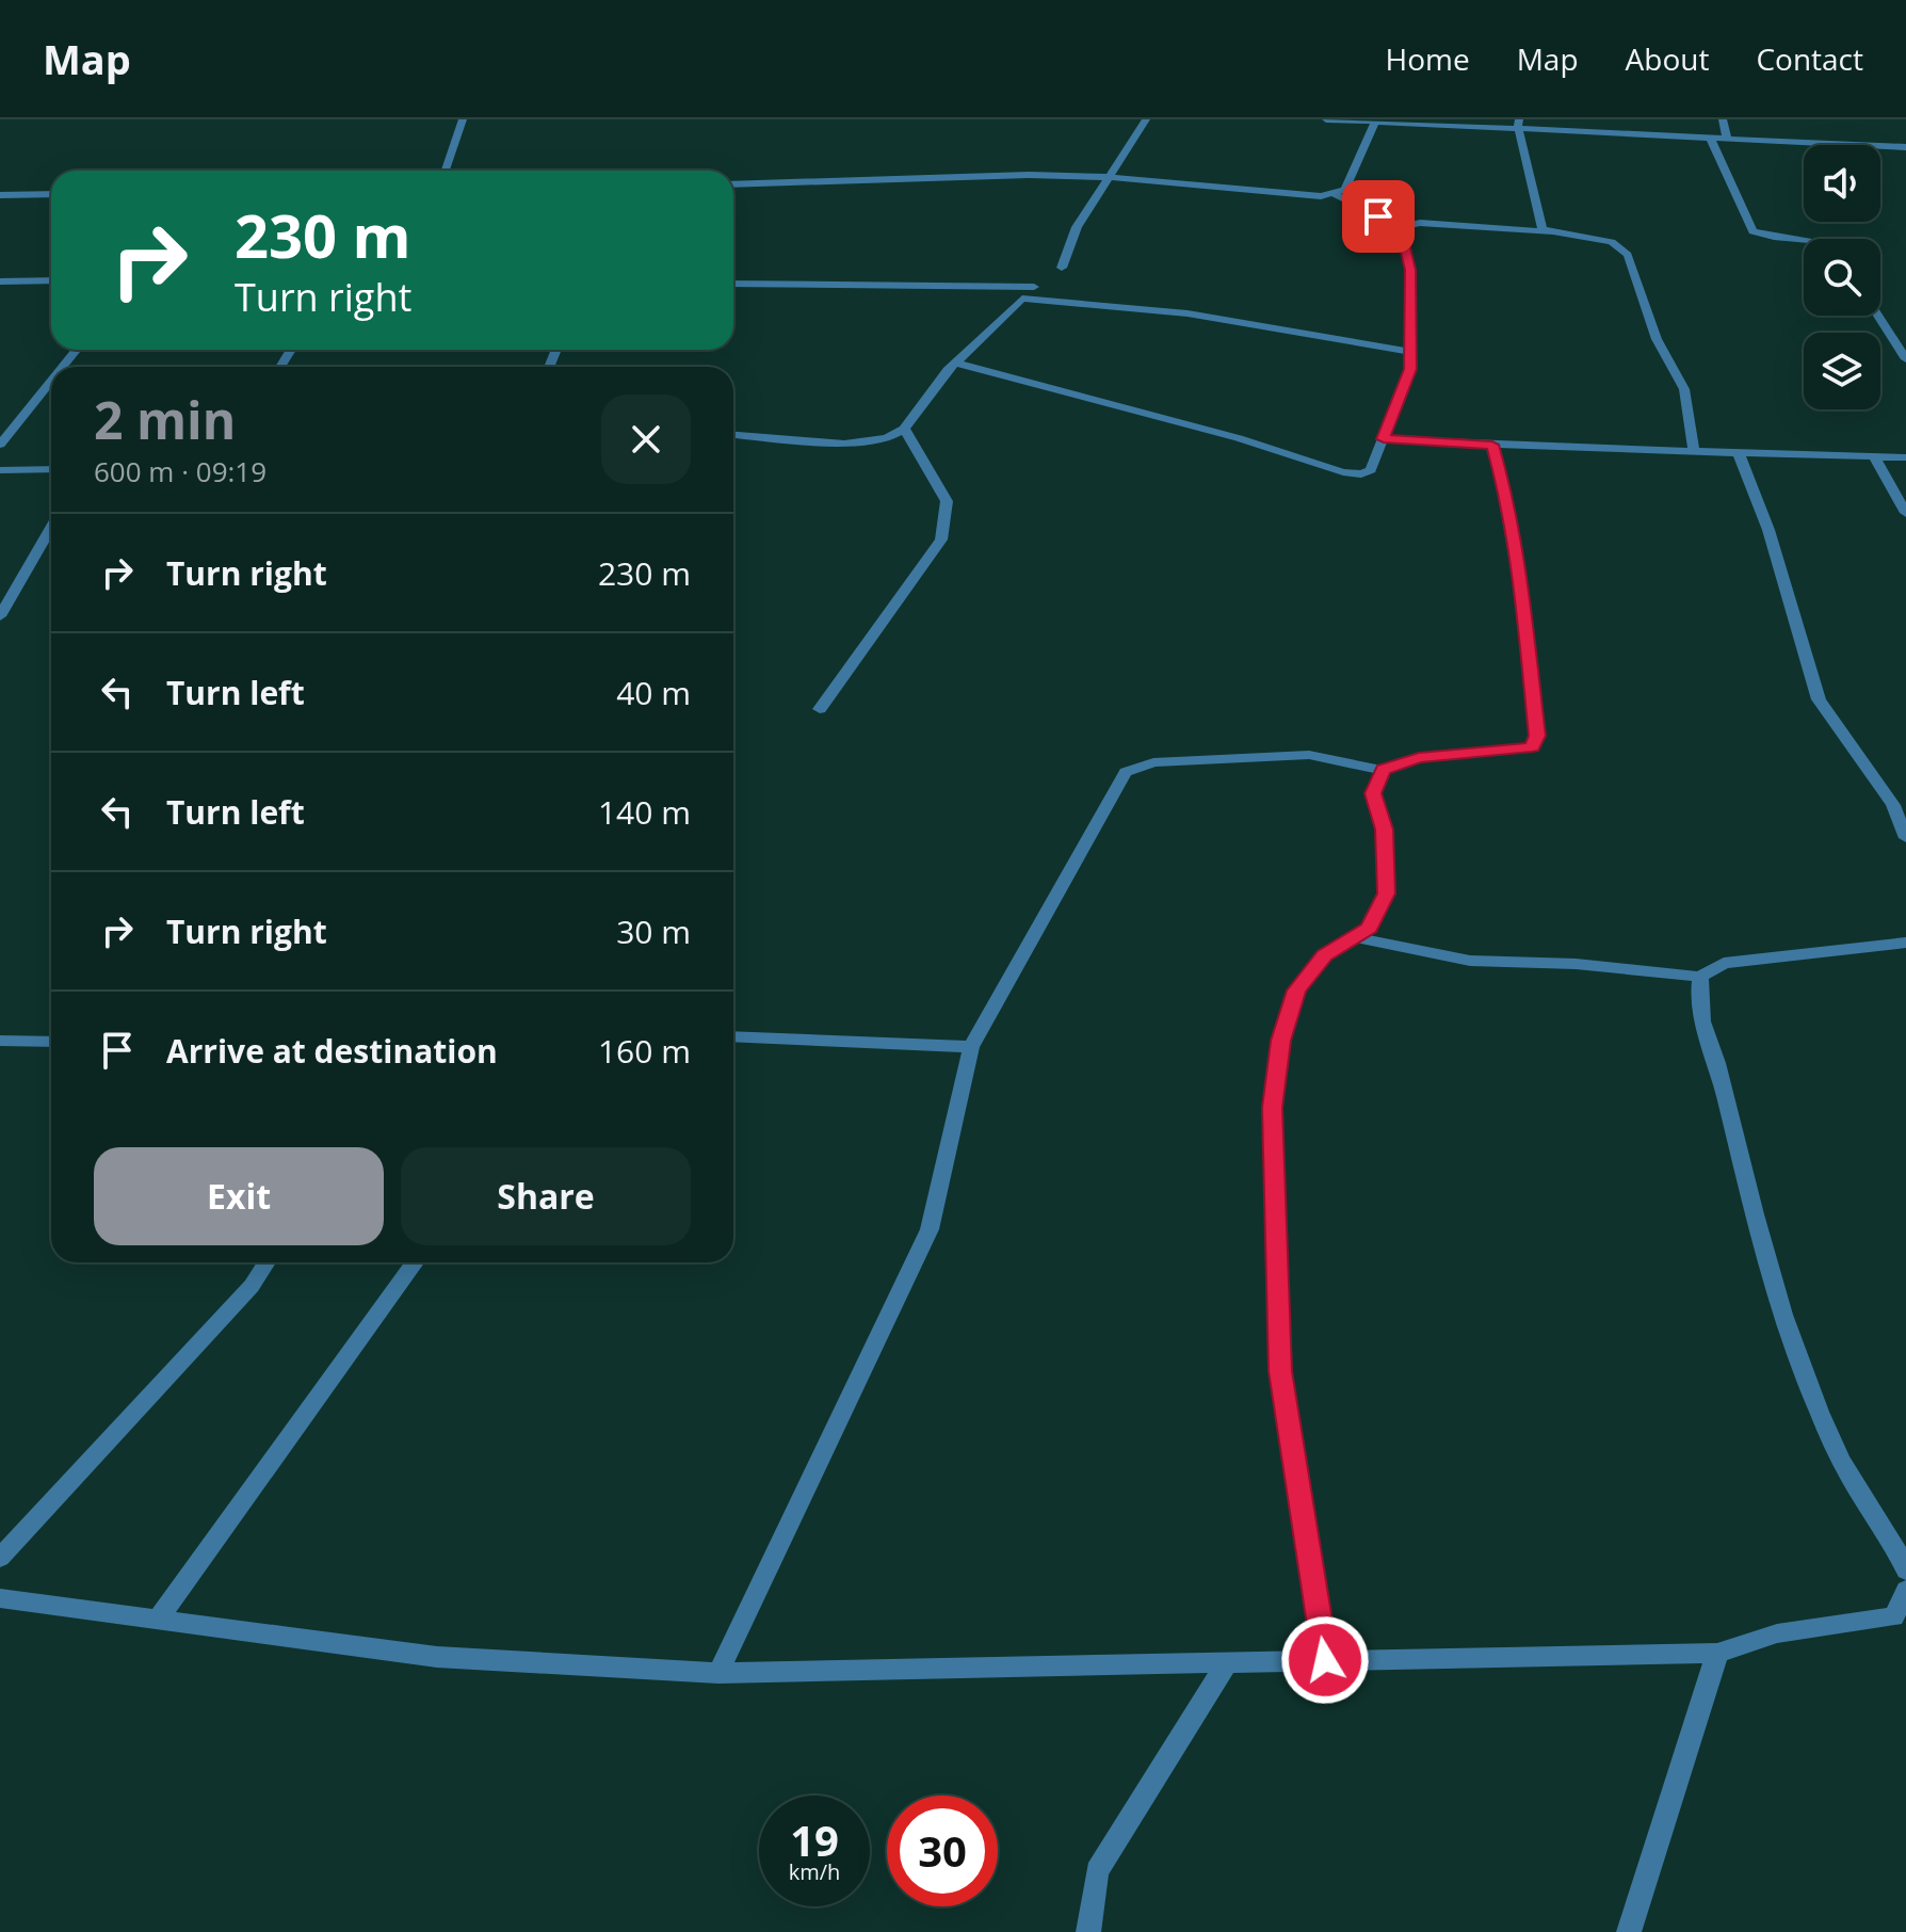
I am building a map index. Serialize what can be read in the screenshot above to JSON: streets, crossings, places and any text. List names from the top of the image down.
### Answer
{
  "page": {
    "header": "Map",
    "nav": [
      "Home",
      "Map",
      "About",
      "Contact"
    ],
    "turn": ["230 m", "Turn right"],
    "heading": ["2 min", "600 m · 09:19"],
    "list": [
      {
        "name": "Turn right",
        "value": "230 m"
      },
      {
        "name": "Turn left",
        "value": "40 m"
      },
      {
        "name": "Turn left",
        "value": "140 m"
      },
      {
        "name": "Turn right",
        "value": "30 m"
      },
      {
        "name": "Arrive at destination",
        "value": "160 m"
      }
    ],
    "buttons": ["Exit", "Share"],
    "speed": "19 km/h",
    "limit": "30"
  }
}
